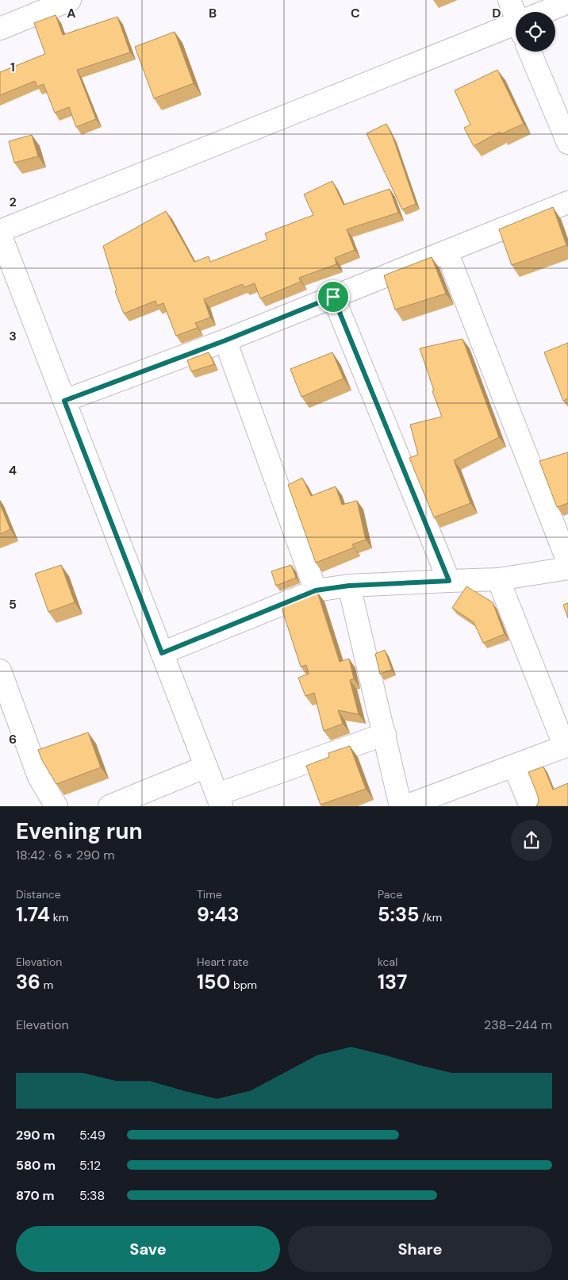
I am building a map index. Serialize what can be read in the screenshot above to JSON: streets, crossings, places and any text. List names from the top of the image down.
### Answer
{
  "page": {
    "heading": ["Evening run", "18:42 · 6 × 290 m"],
    "stats": [
      ["Distance", "1.74 km"],
      ["Time", "9:43"],
      ["Pace", "5:35 /km"],
      ["Elevation", "36 m"],
      ["Heart rate", "150 bpm"],
      ["kcal", "137"]
    ],
    "chart": ["Elevation", "238–244 m"],
    "list": [
      {
        "name": "290 m",
        "note": "5:49"
      },
      {
        "name": "580 m",
        "note": "5:12"
      },
      {
        "name": "870 m",
        "note": "5:38"
      }
    ],
    "buttons": ["Save", "Share"]
  },
  "grid": {
    "columns": [
      "A",
      "B",
      "C",
      "D"
    ],
    "rows": [
      "1",
      "2",
      "3",
      "4",
      "5",
      "6"
    ]
  }
}
